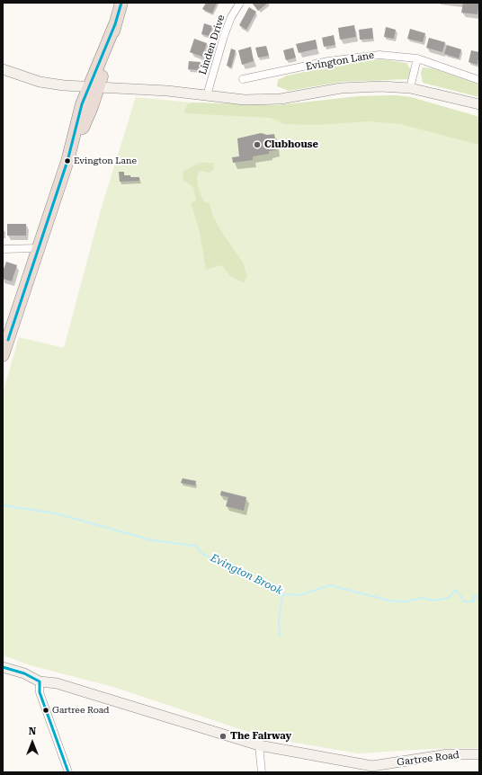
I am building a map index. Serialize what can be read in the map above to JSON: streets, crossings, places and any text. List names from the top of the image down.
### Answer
{
  "streets": {
    "main road": ["Gartree Road"],
    "street": ["Linden Drive", "Evington Lane"]
  },
  "water": ["Evington Brook"],
  "places": [
    "Clubhouse",
    "Evington Lane",
    "Gartree Road",
    "The Fairway"
  ],
  "north": "top"
}
